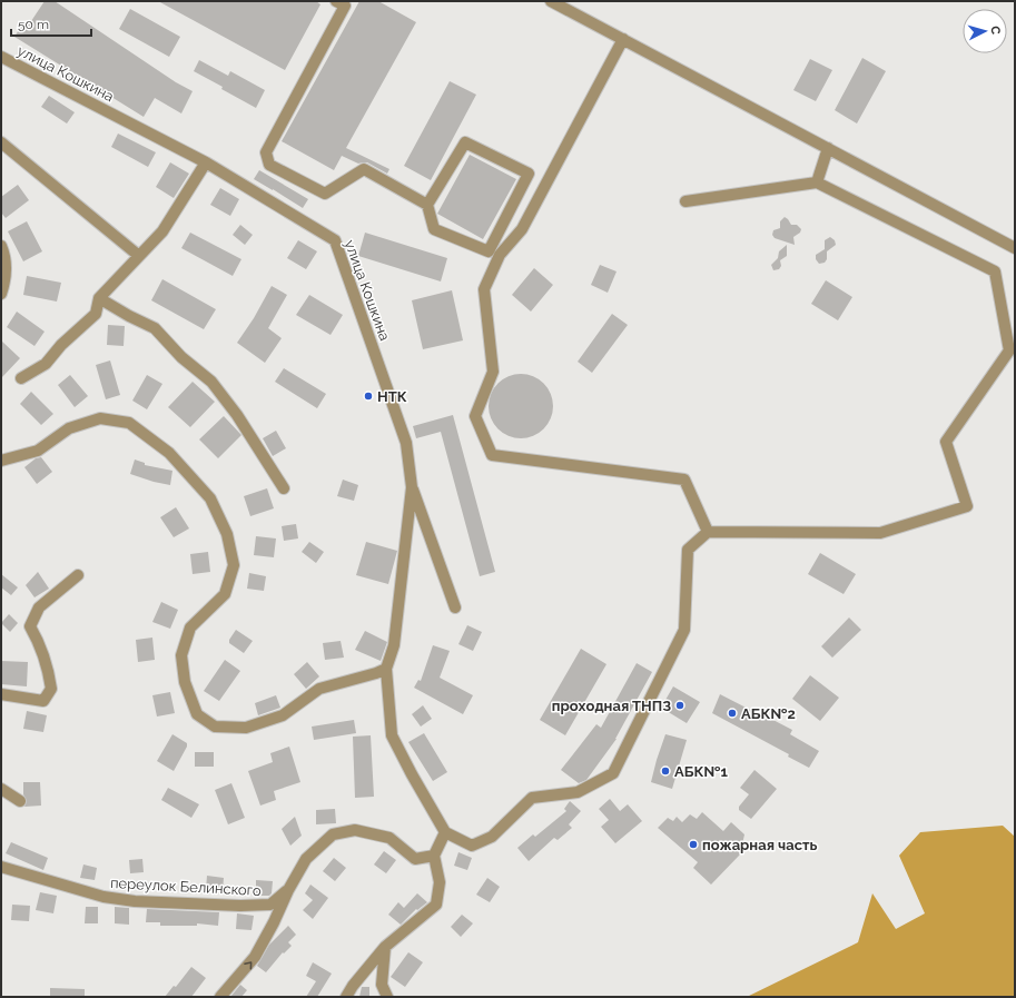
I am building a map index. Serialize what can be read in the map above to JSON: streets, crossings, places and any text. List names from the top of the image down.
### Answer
{
  "streets": {
    "street": ["улица Кошкина", "переулок Белинского"]
  },
  "places": [
    "НТК",
    "проходная ТНПЗ",
    "АБК№2",
    "АБК№1",
    "пожарная часть"
  ],
  "scale_bar": "50 m",
  "north": "right"
}
